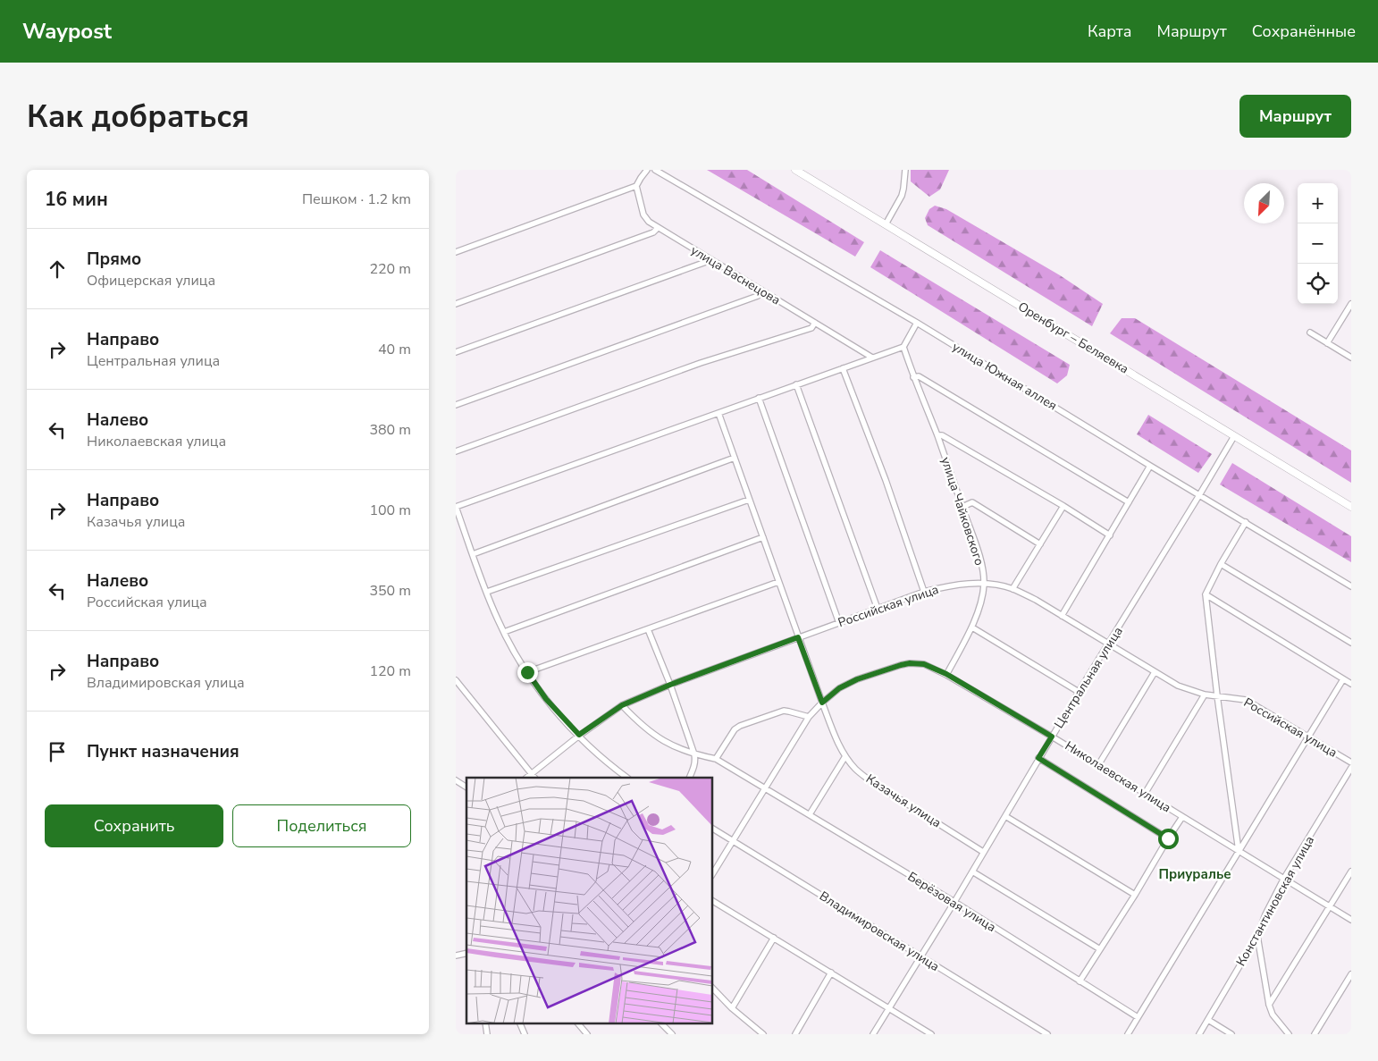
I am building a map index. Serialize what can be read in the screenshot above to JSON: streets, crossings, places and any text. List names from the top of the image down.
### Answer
{
  "streets": {
    "main road": ["Оренбург – Беляевка"],
    "street": [
      "улица Васнецова",
      "улица Южная аллея",
      "улица Чайковского",
      "Российская улица",
      "Центральная улица",
      "Николаевская улица",
      "Казачья улица",
      "Константиновская улица",
      "Берёзовая улица",
      "Владимировская улица"
    ]
  },
  "crossings": [
    ["Оренбург – Беляевка", "Центральная улица"],
    ["улица Южная аллея", "Центральная улица"],
    ["улица Чайковского", "Российская улица"],
    ["улица Чайковского", "Николаевская улица"],
    ["Российская улица", "Центральная улица"],
    ["Российская улица", "Казачья улица"],
    ["Российская улица", "Берёзовая улица"],
    ["Центральная улица", "Николаевская улица"],
    ["Центральная улица", "Казачья улица"],
    ["Центральная улица", "Берёзовая улица"],
    ["Центральная улица", "Владимировская улица"],
    ["Николаевская улица", "Казачья улица"],
    ["Николаевская улица", "Константиновская улица"],
    ["Николаевская улица", "Берёзовая улица"],
    ["Николаевская улица", "Владимировская улица"]
  ],
  "districts": ["Приуралье"],
  "north": "bottom left",
  "page": {
    "header": "Waypost",
    "nav": ["Карта", "Маршрут", "Сохранённые"],
    "buttons": [
      "Маршрут",
      ["Сохранить", "Поделиться"]
    ],
    "title": "Как добраться",
    "heading": ["16 мин", "Пешком · 1.2 km"],
    "map_buttons": ["+", "−"],
    "list": [
      ["Прямо", "Офицерская улица", "220 m"],
      ["Направо", "Центральная улица", "40 m"],
      ["Налево", "Николаевская улица", "380 m"],
      ["Направо", "Казачья улица", "100 m"],
      ["Налево", "Российская улица", "350 m"],
      ["Направо", "Владимировская улица", "120 m"],
      "Пункт назначения"
    ]
  }
}
